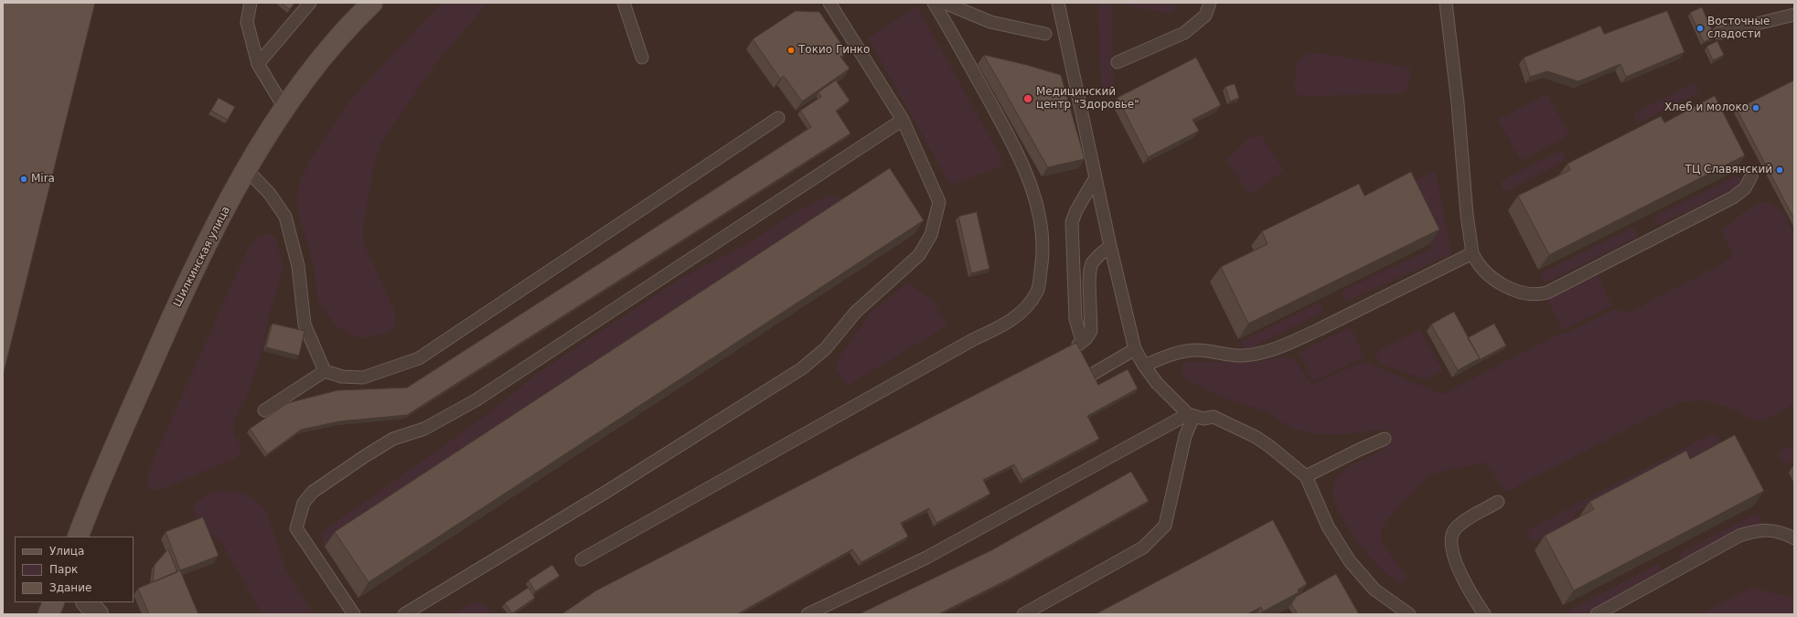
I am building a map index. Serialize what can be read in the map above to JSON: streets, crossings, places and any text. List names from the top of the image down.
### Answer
{
  "streets": {
    "main road": ["Шилкинская улица"]
  },
  "places": [
    "Восточные сладости",
    "Токио Гинко",
    "Медицинский центр \"Здоровье\"",
    "Хлеб и молоко",
    "ТЦ Славянский",
    "Mira"
  ],
  "legend": ["Улица", "Парк", "Здание"]
}
